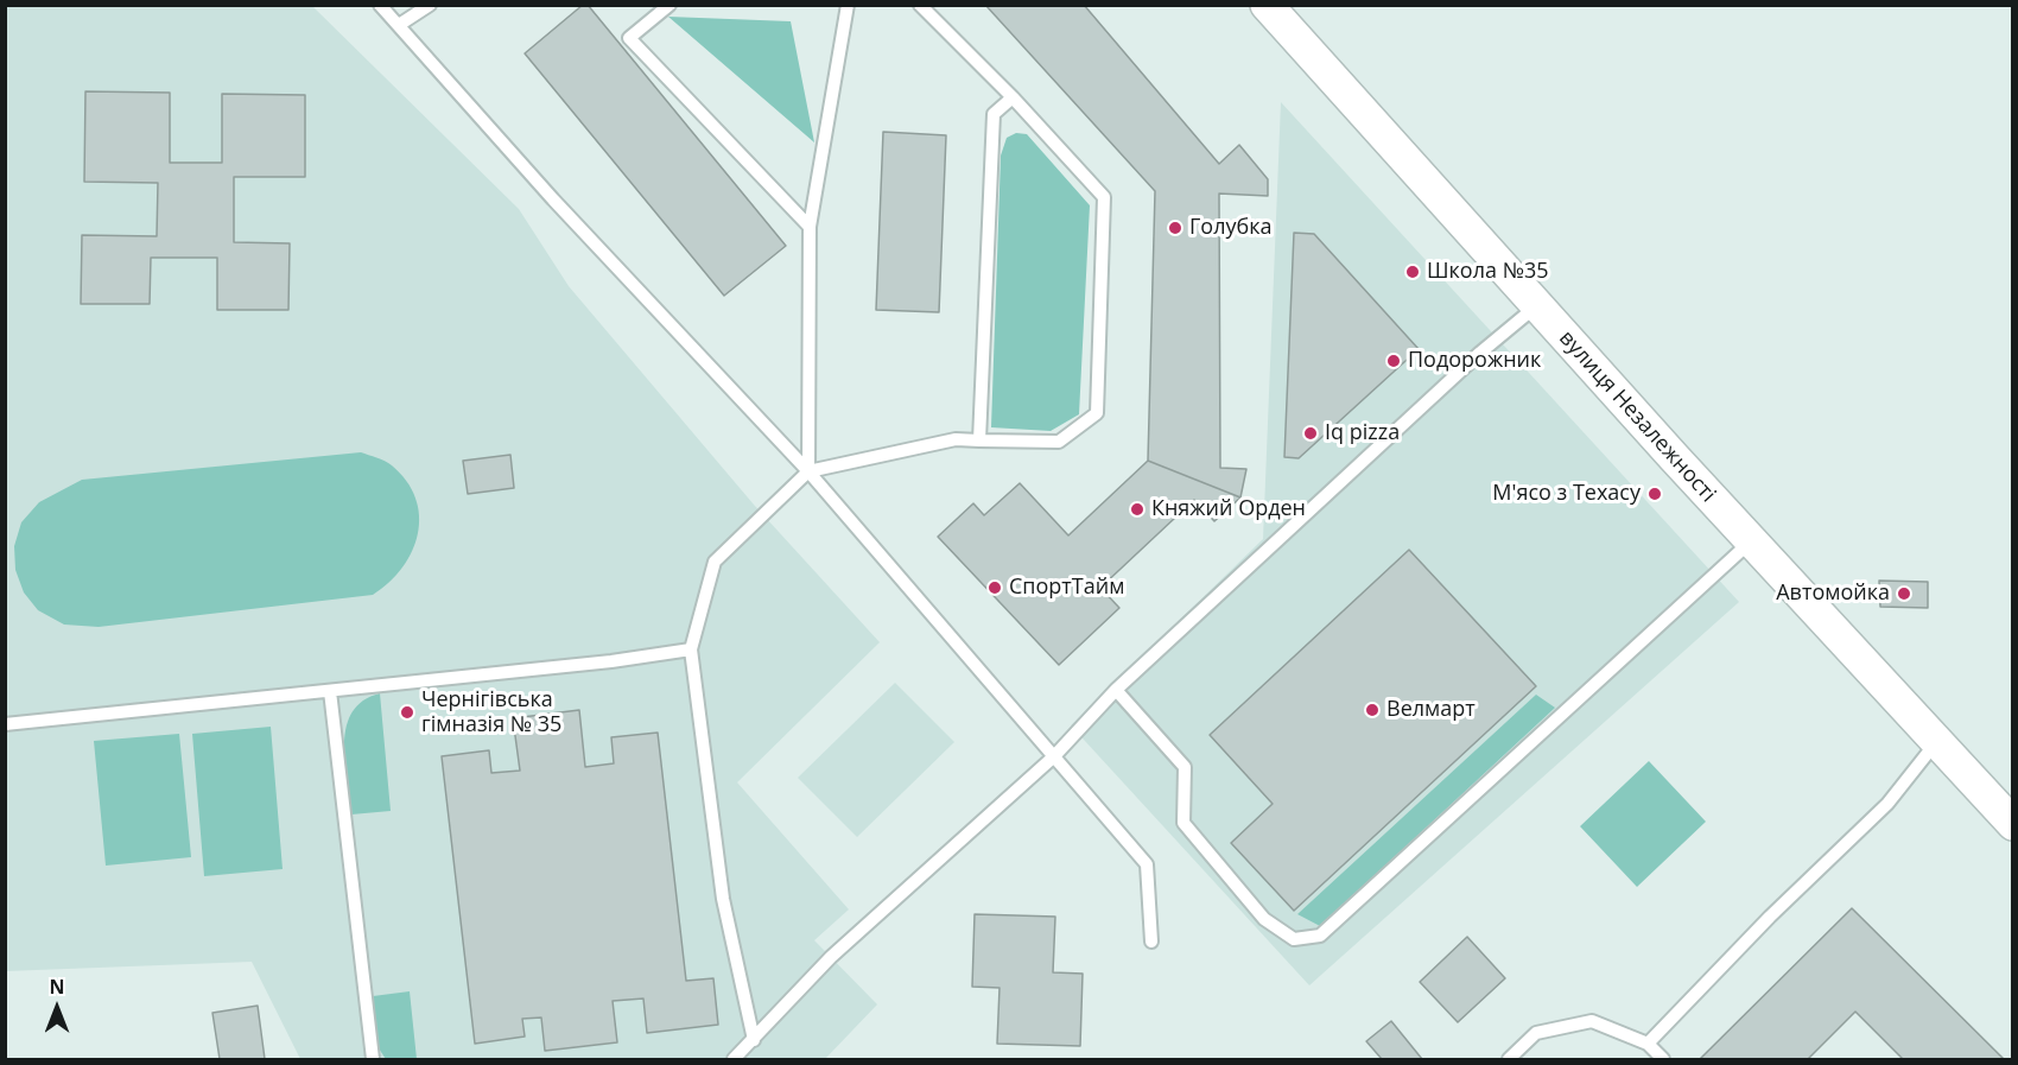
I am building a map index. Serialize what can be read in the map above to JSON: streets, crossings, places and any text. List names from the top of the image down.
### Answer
{
  "streets": {
    "street": ["вулиця Незалежності"]
  },
  "places": [
    "Голубка",
    "Школа №35",
    "Подорожник",
    "Iq pizza",
    "М'ясо з Техасу",
    "Княжий Орден",
    "СпортТайм",
    "Автомойка",
    "Велмарт",
    "Чернігівська гімназія № 35"
  ],
  "north": "top"
}
